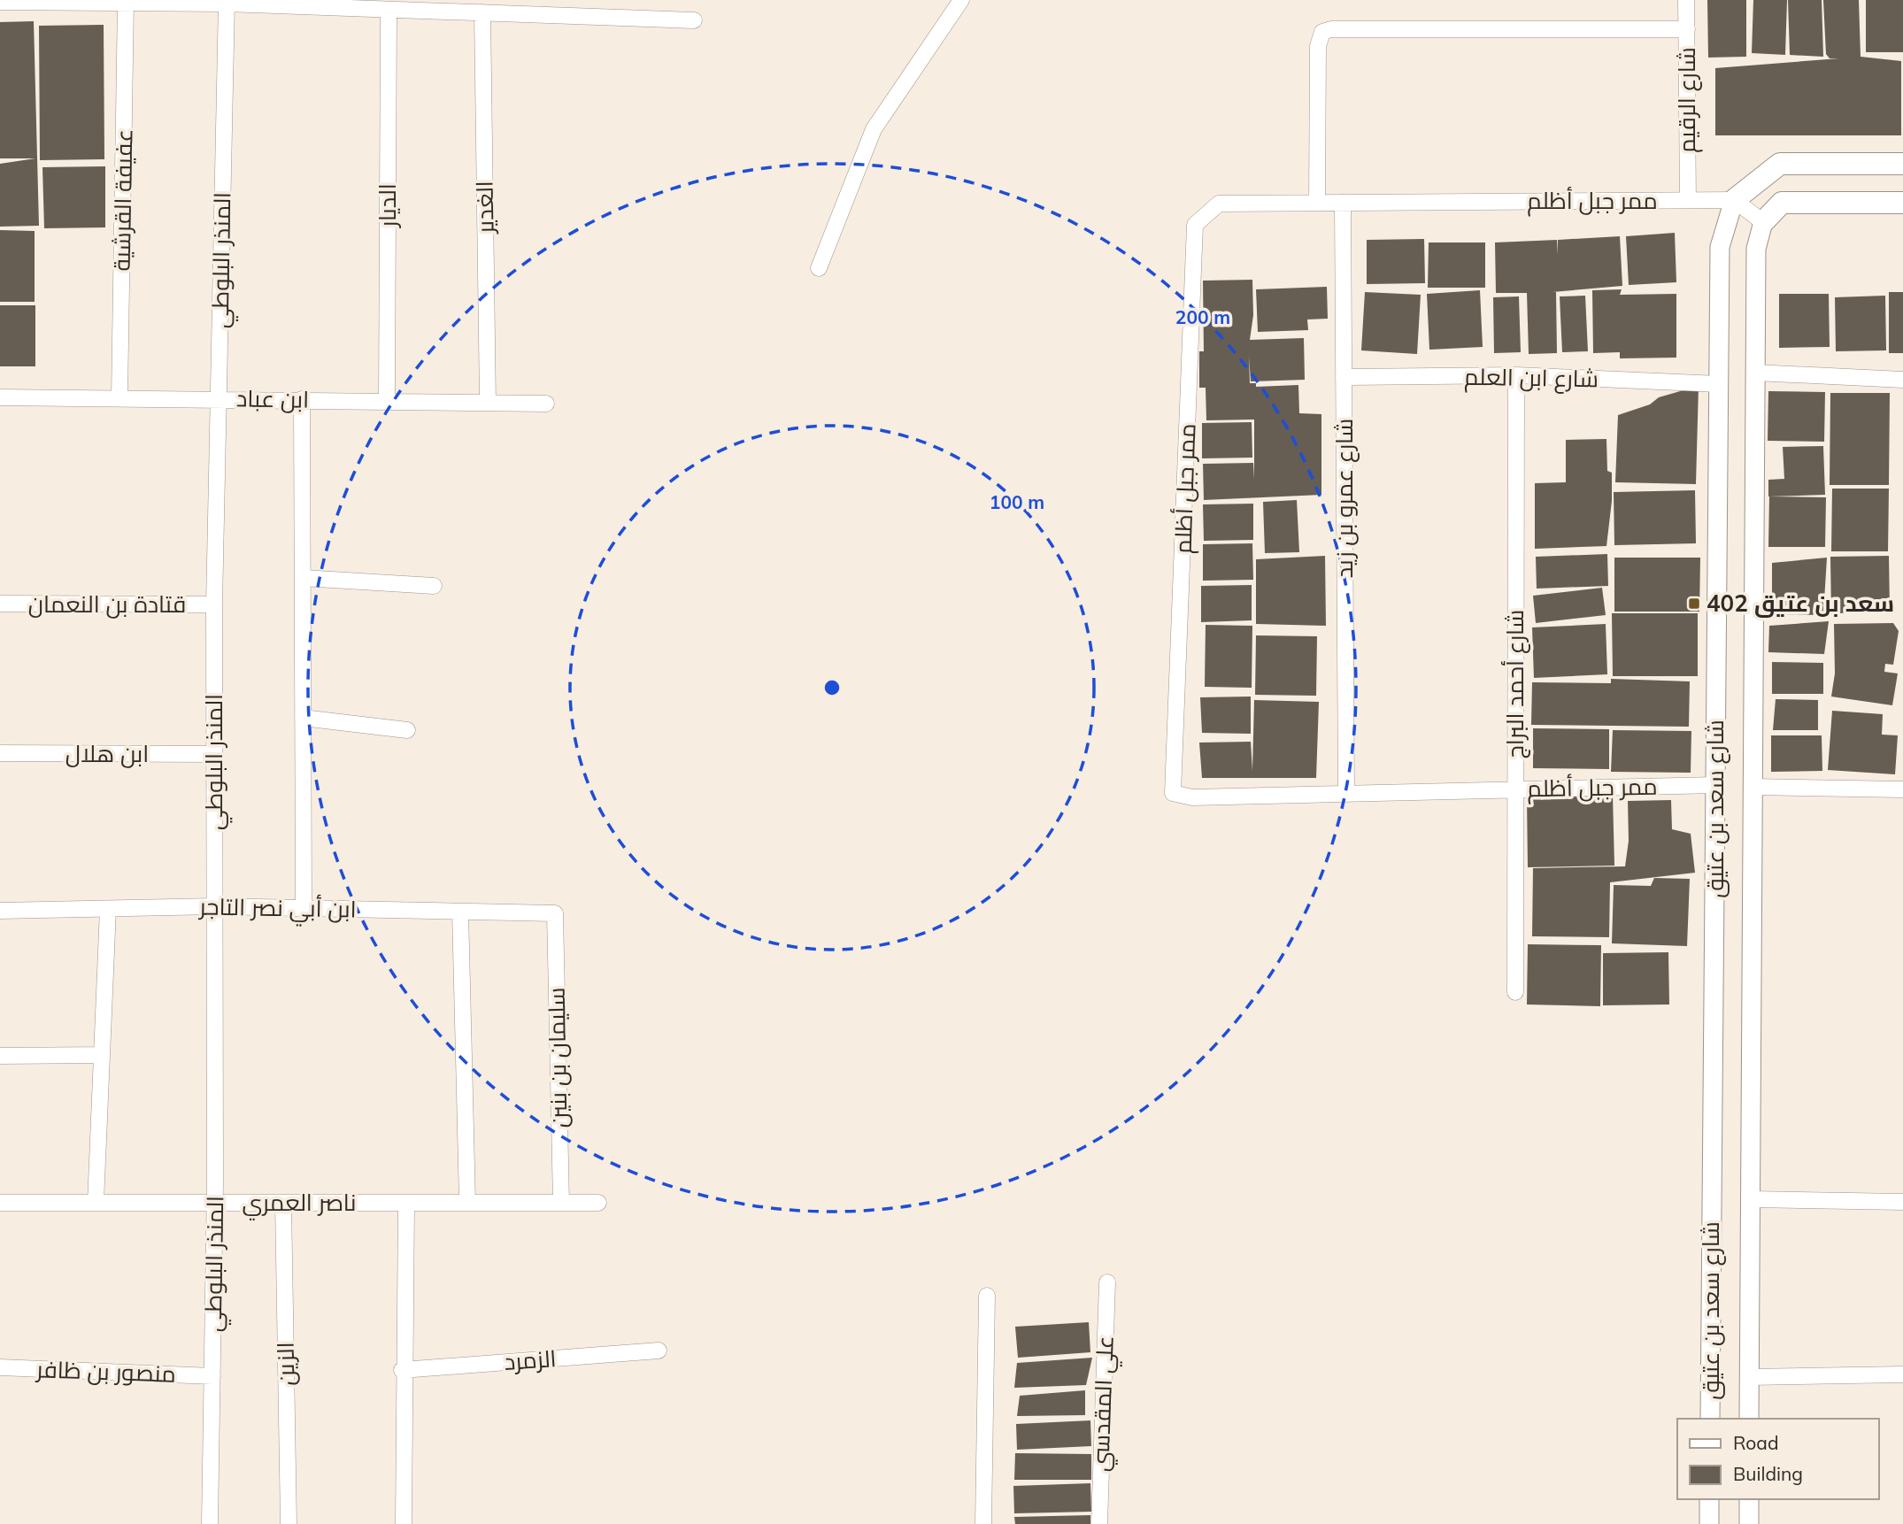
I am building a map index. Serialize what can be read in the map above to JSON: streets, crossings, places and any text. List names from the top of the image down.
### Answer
{
  "streets": {
    "street": [
      "شارع الرقيم",
      "عفيفة القرشية",
      "ممر جبل أظلم",
      "الديار",
      "الغدير",
      "المنذر البلوطي",
      "شارع ابن العلم",
      "ابن عباد",
      "شارع عمرو بن زيد",
      "قتادة بن النعمان",
      "شارع أحمد البراج",
      "ابن هلال",
      "شارع سعد بن عتيق",
      "ابن أبي نصر التاجر",
      "سليمان بن بنين",
      "ناصر العمري",
      "الزمرد",
      "الزين",
      "منصور بن ظافر",
      "علي المقدسي"
    ]
  },
  "crossings": [
    ["شارع الرقيم", "ممر جبل أظلم"],
    ["عفيفة القرشية", "ابن عباد"],
    ["ممر جبل أظلم", "شارع عمرو بن زيد"],
    ["ممر جبل أظلم", "شارع أحمد البراج"],
    ["ممر جبل أظلم", "شارع سعد بن عتيق"],
    ["الديار", "ابن عباد"],
    ["الغدير", "ابن عباد"],
    ["المنذر البلوطي", "ابن عباد"],
    ["المنذر البلوطي", "قتادة بن النعمان"],
    ["المنذر البلوطي", "ابن هلال"],
    ["المنذر البلوطي", "ابن أبي نصر التاجر"],
    ["المنذر البلوطي", "ناصر العمري"],
    ["المنذر البلوطي", "منصور بن ظافر"],
    ["شارع ابن العلم", "شارع عمرو بن زيد"],
    ["شارع ابن العلم", "شارع أحمد البراج"],
    ["شارع ابن العلم", "شارع سعد بن عتيق"],
    ["ابن أبي نصر التاجر", "سليمان بن بنين"],
    ["سليمان بن بنين", "ناصر العمري"],
    ["ناصر العمري", "الزين"]
  ],
  "places": {
    "transit": ["سعد بن عتيق 402"]
  },
  "legend": ["Road", "Building"],
  "rings": ["200 m", "100 m"]
}
